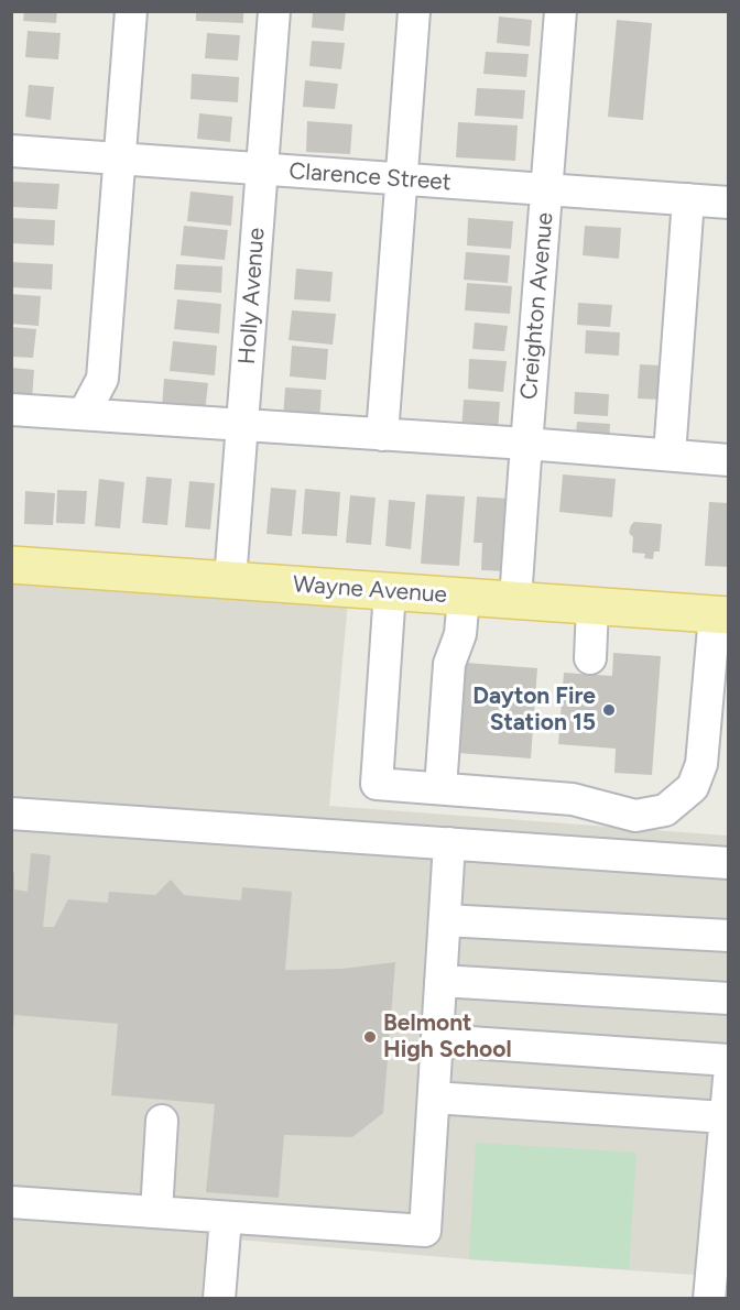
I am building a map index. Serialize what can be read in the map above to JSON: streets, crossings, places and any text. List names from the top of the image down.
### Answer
{
  "streets": {
    "main road": ["Wayne Avenue"],
    "street": ["Clarence Street", "Holly Avenue", "Creighton Avenue"]
  },
  "crossings": [
    ["Clarence Street", "Holly Avenue"],
    ["Clarence Street", "Creighton Avenue"],
    ["Holly Avenue", "Wayne Avenue"],
    ["Creighton Avenue", "Wayne Avenue"]
  ],
  "places": ["Dayton Fire Station 15", "Belmont High School"]
}
